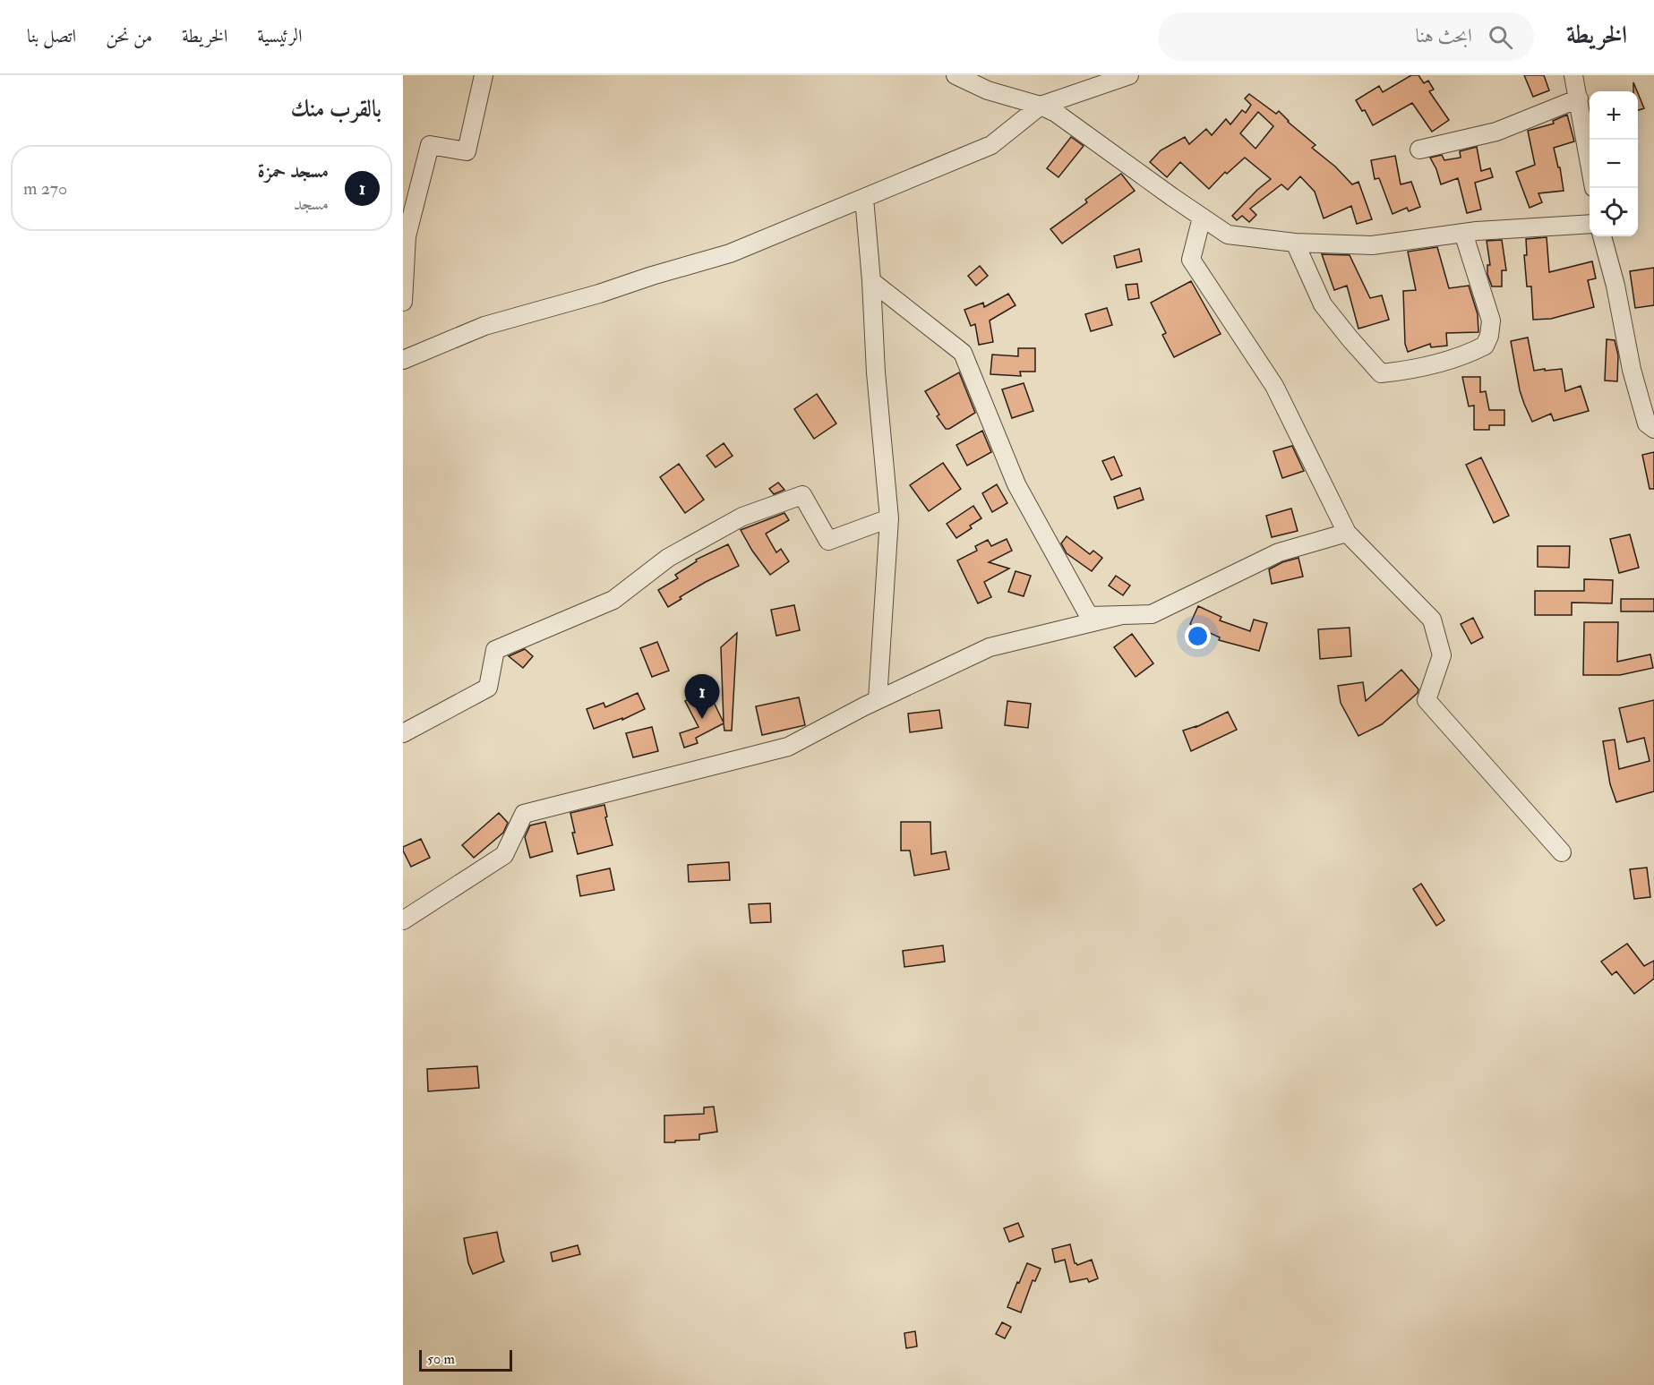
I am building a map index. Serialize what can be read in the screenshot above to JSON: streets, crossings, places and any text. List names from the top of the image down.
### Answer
{
  "scale_bar": "50 m",
  "page": {
    "header": "الخريطة",
    "search": "ابحث هنا",
    "nav": [
      "الرئيسية",
      "الخريطة",
      "من نحن",
      "اتصل بنا"
    ],
    "heading": "بالقرب منك",
    "map_buttons": ["+", "−"],
    "list": [
      {
        "mark": "1",
        "name": "مسجد حمزة",
        "note": "مسجد",
        "value": "270 m"
      }
    ],
    "pins": "1",
    "scale": "50 m"
  }
}
